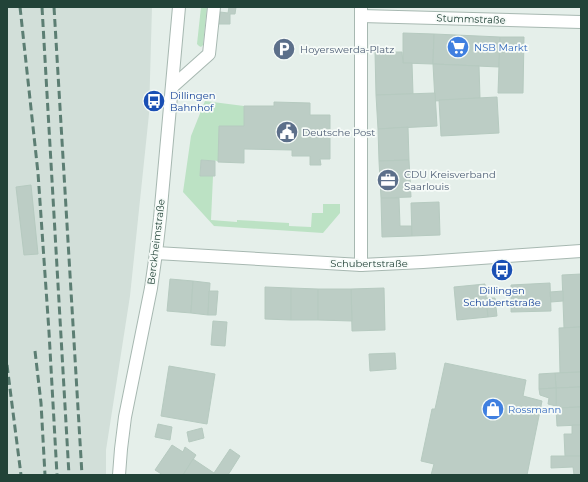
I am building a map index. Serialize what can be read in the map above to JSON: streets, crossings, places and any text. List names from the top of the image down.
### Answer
{
  "streets": {
    "street": ["Stummstraße", "Berckheimstraße", "Schubertstraße"]
  },
  "crossings": [
    ["Berckheimstraße", "Schubertstraße"]
  ],
  "places": {
    "supermarket": ["NSB Markt"],
    "parking": ["Hoyerswerda-Platz"],
    "bus stop": ["Dillingen Bahnhof", "Dillingen Schubertstraße"],
    "public building": ["Deutsche Post"],
    "office": ["CDU Kreisverband Saarlouis"],
    "shop": ["Rossmann"]
  }
}
